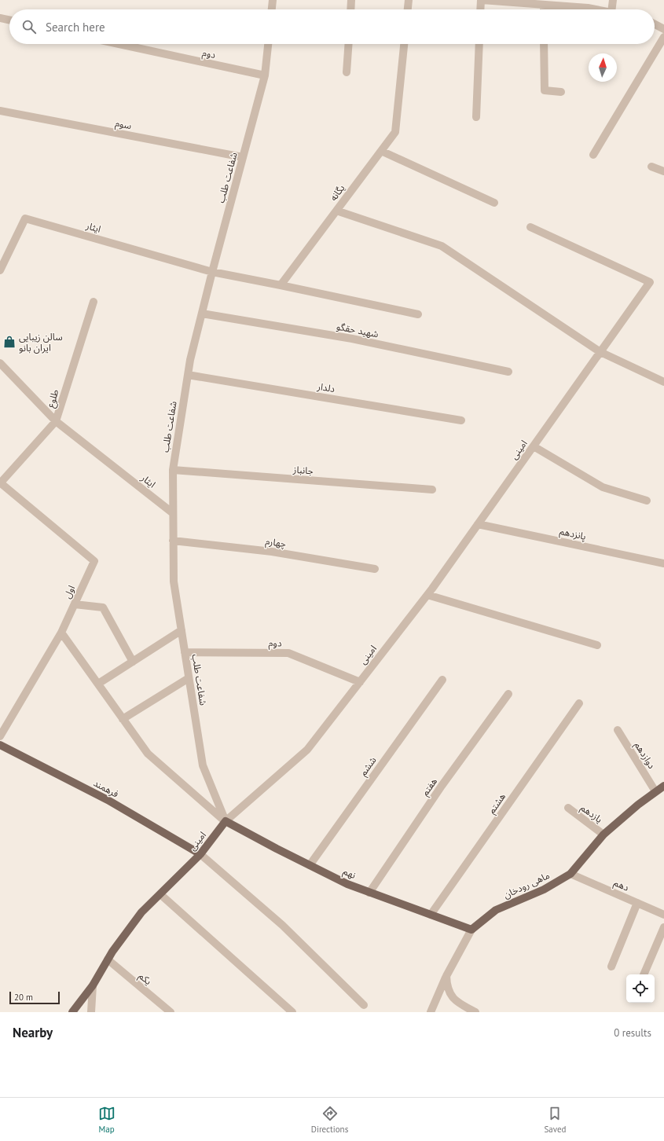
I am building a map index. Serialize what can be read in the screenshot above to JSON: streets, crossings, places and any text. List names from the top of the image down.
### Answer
{
  "streets": {
    "main road": [
      "امینی",
      "فرهمند",
      "نهم",
      "ماهی رودخان"
    ],
    "street": [
      "دوم",
      "سوم",
      "شفاعت طلب",
      "یگانه",
      "ایثار",
      "شهید حقگو",
      "دلدار",
      "طلوع",
      "جانباز",
      "پانزدهم",
      "چهارم",
      "اول",
      "دوازدهم",
      "ششم",
      "هفتم",
      "هشتم",
      "یازدهم",
      "دهم",
      "یکم"
    ]
  },
  "crossings": [
    ["دوم", "شفاعت طلب"],
    ["دوم", "امینی"],
    ["سوم", "شفاعت طلب"],
    ["شفاعت طلب", "ایثار"],
    ["شفاعت طلب", "شهید حقگو"],
    ["شفاعت طلب", "دلدار"],
    ["شفاعت طلب", "امینی"],
    ["شفاعت طلب", "جانباز"],
    ["شفاعت طلب", "چهارم"],
    ["شفاعت طلب", "نهم"],
    ["ایثار", "طلوع"],
    ["طلوع", "اول"],
    ["امینی", "پانزدهم"],
    ["امینی", "فرهمند"],
    ["امینی", "نهم"],
    ["امینی", "یکم"],
    ["دوازدهم", "ماهی رودخان"],
    ["ششم", "نهم"],
    ["هفتم", "نهم"],
    ["هشتم", "نهم"],
    ["یازدهم", "ماهی رودخان"],
    ["نهم", "ماهی رودخان"],
    ["ماهی رودخان", "دهم"]
  ],
  "places": {
    "shop": ["سالن زیبایی ایران بانو"]
  },
  "scale_bar": "20 m",
  "north": "top",
  "page": {
    "search": "Search here",
    "scale": "20 m",
    "heading": ["Nearby", "0 results"],
    "nav": ["Map", "Directions", "Saved"]
  }
}
